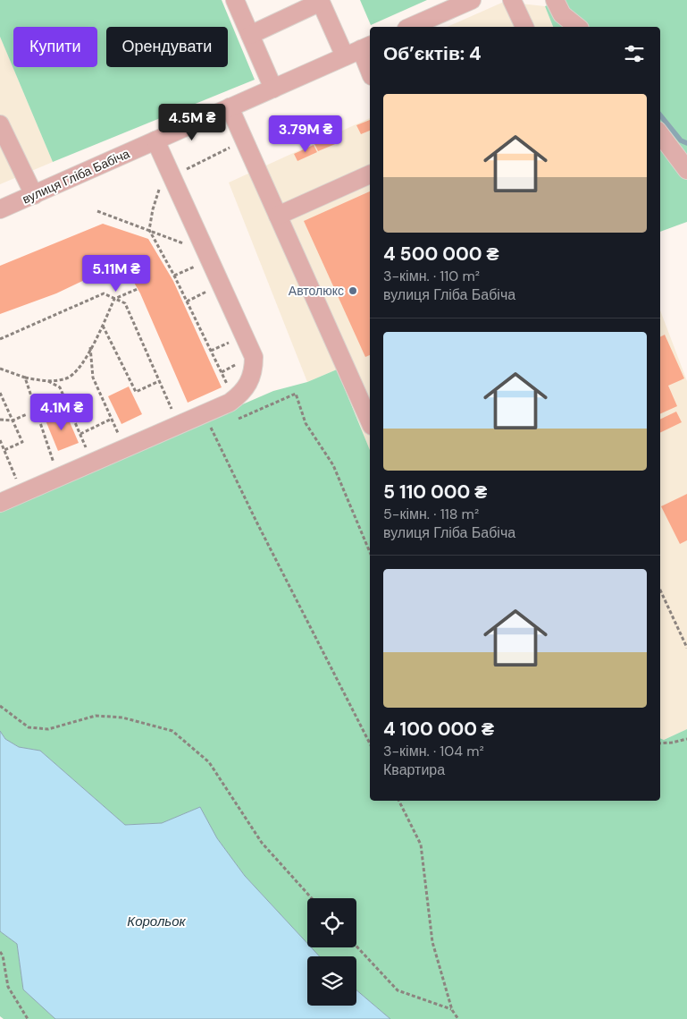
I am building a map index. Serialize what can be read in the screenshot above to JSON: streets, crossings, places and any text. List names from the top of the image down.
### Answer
{
  "streets": {
    "street": ["вулиця Гліба Бабіча"]
  },
  "water": ["Корольок"],
  "places": ["Автолюкс"],
  "page": {
    "chip": ["Купити", "Орендувати"],
    "heading": "Об’єктів: 4",
    "list": [
      {
        "name": "4 500 000 ₴",
        "note": "3-кімн. · 110 m² · вулиця Гліба Бабіча"
      },
      {
        "name": "5 110 000 ₴",
        "note": "5-кімн. · 118 m² · вулиця Гліба Бабіча"
      },
      {
        "name": "4 100 000 ₴",
        "note": "3-кімн. · 104 m² · Квартира"
      }
    ],
    "price": [
      "4.5M ₴",
      "3.79M ₴",
      "5.11M ₴",
      "4.1M ₴"
    ]
  }
}
